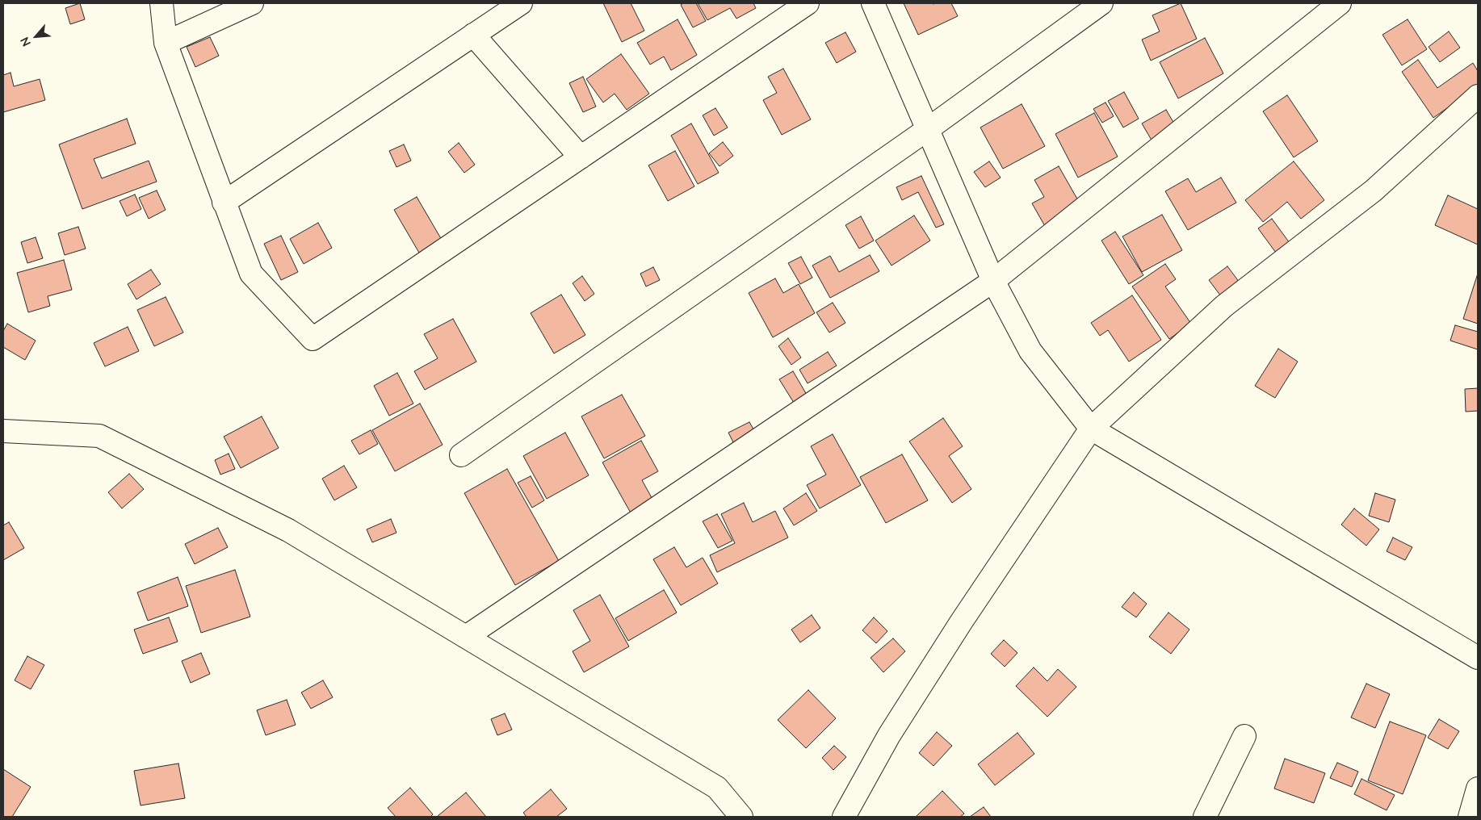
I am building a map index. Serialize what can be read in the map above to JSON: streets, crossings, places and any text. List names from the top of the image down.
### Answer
{
  "north": "bottom left"
}
